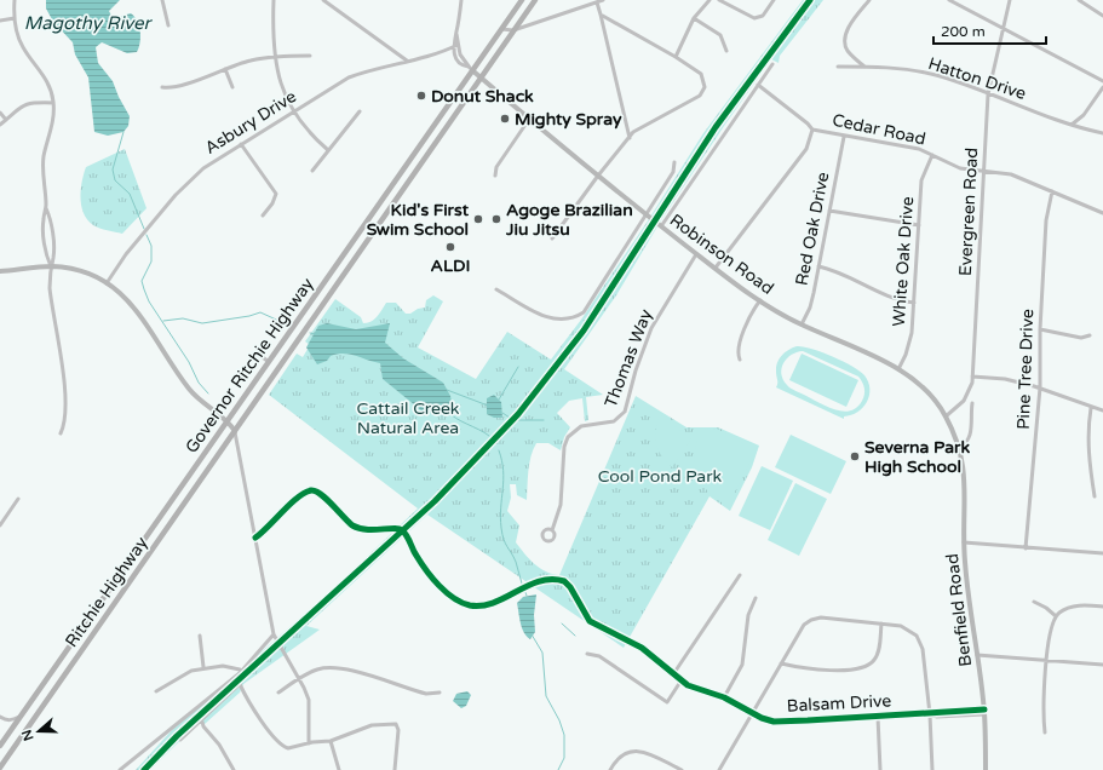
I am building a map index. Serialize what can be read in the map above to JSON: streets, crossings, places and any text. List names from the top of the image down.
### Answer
{
  "streets": {
    "highway": ["Governor Ritchie Highway", "Ritchie Highway"],
    "main road": ["Robinson Road", "Benfield Road"],
    "street": [
      "Hatton Drive",
      "Asbury Drive",
      "Cedar Road",
      "Evergreen Road",
      "Red Oak Drive",
      "White Oak Drive",
      "Thomas Way",
      "Pine Tree Drive",
      "Balsam Drive"
    ]
  },
  "crossings": [
    ["Hatton Drive", "Evergreen Road"],
    ["Cedar Road", "Evergreen Road"],
    ["Cedar Road", "Red Oak Drive"],
    ["Cedar Road", "White Oak Drive"],
    ["Cedar Road", "Pine Tree Drive"],
    ["Evergreen Road", "Robinson Road"],
    ["Evergreen Road", "Benfield Road"],
    ["Red Oak Drive", "Robinson Road"],
    ["Robinson Road", "White Oak Drive"],
    ["Robinson Road", "Thomas Way"],
    ["Robinson Road", "Governor Ritchie Highway"],
    ["Robinson Road", "Benfield Road"],
    ["Governor Ritchie Highway", "Ritchie Highway"],
    ["Benfield Road", "Balsam Drive"]
  ],
  "water": ["Magothy River"],
  "parks": ["Cattail Creek Natural Area", "Cool Pond Park"],
  "places": [
    "Donut Shack",
    "Mighty Spray",
    "Kid's First Swim School",
    "Agoge Brazilian Jiu Jitsu",
    "ALDI",
    "Severna Park High School"
  ],
  "scale_bar": "200 m",
  "north": "left"
}
